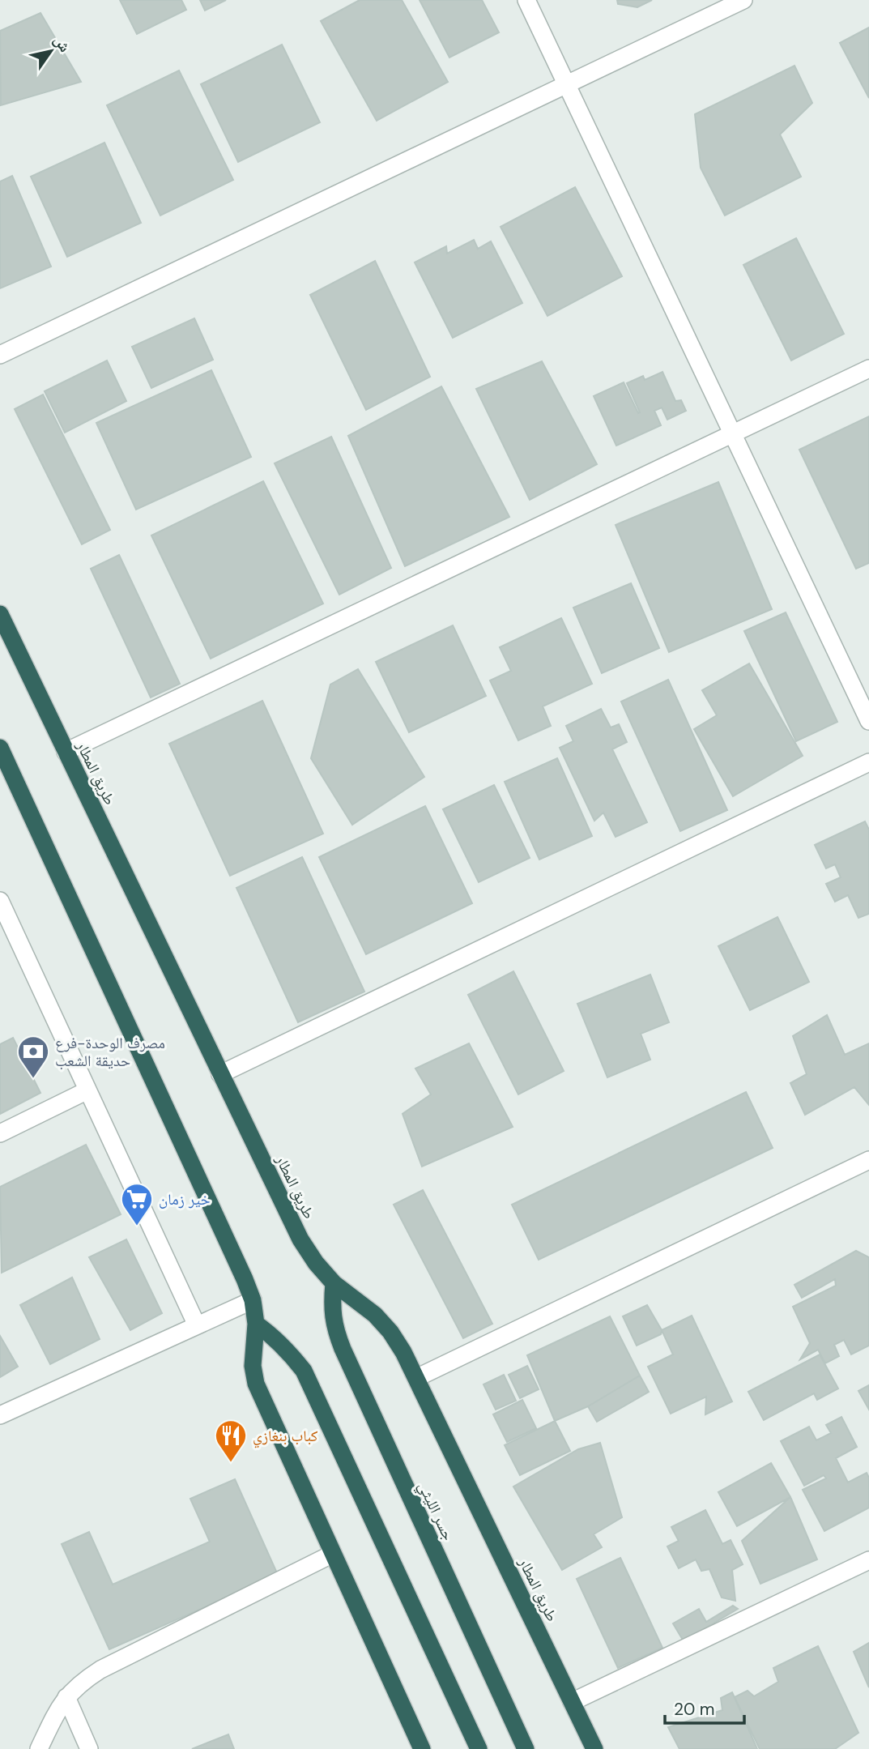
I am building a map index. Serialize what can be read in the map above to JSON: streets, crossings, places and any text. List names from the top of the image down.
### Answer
{
  "streets": {
    "highway": ["طريق المطار", "جسر الليثي"]
  },
  "crossings": [
    ["طريق المطار", "جسر الليثي"]
  ],
  "places": {
    "bank": ["مصرف الوحدة-فرع حديقة الشعب"],
    "supermarket": ["خير زمان"],
    "restaurant": ["كباب بنغازي"]
  },
  "scale_bar": "20 m",
  "north": "top right"
}
